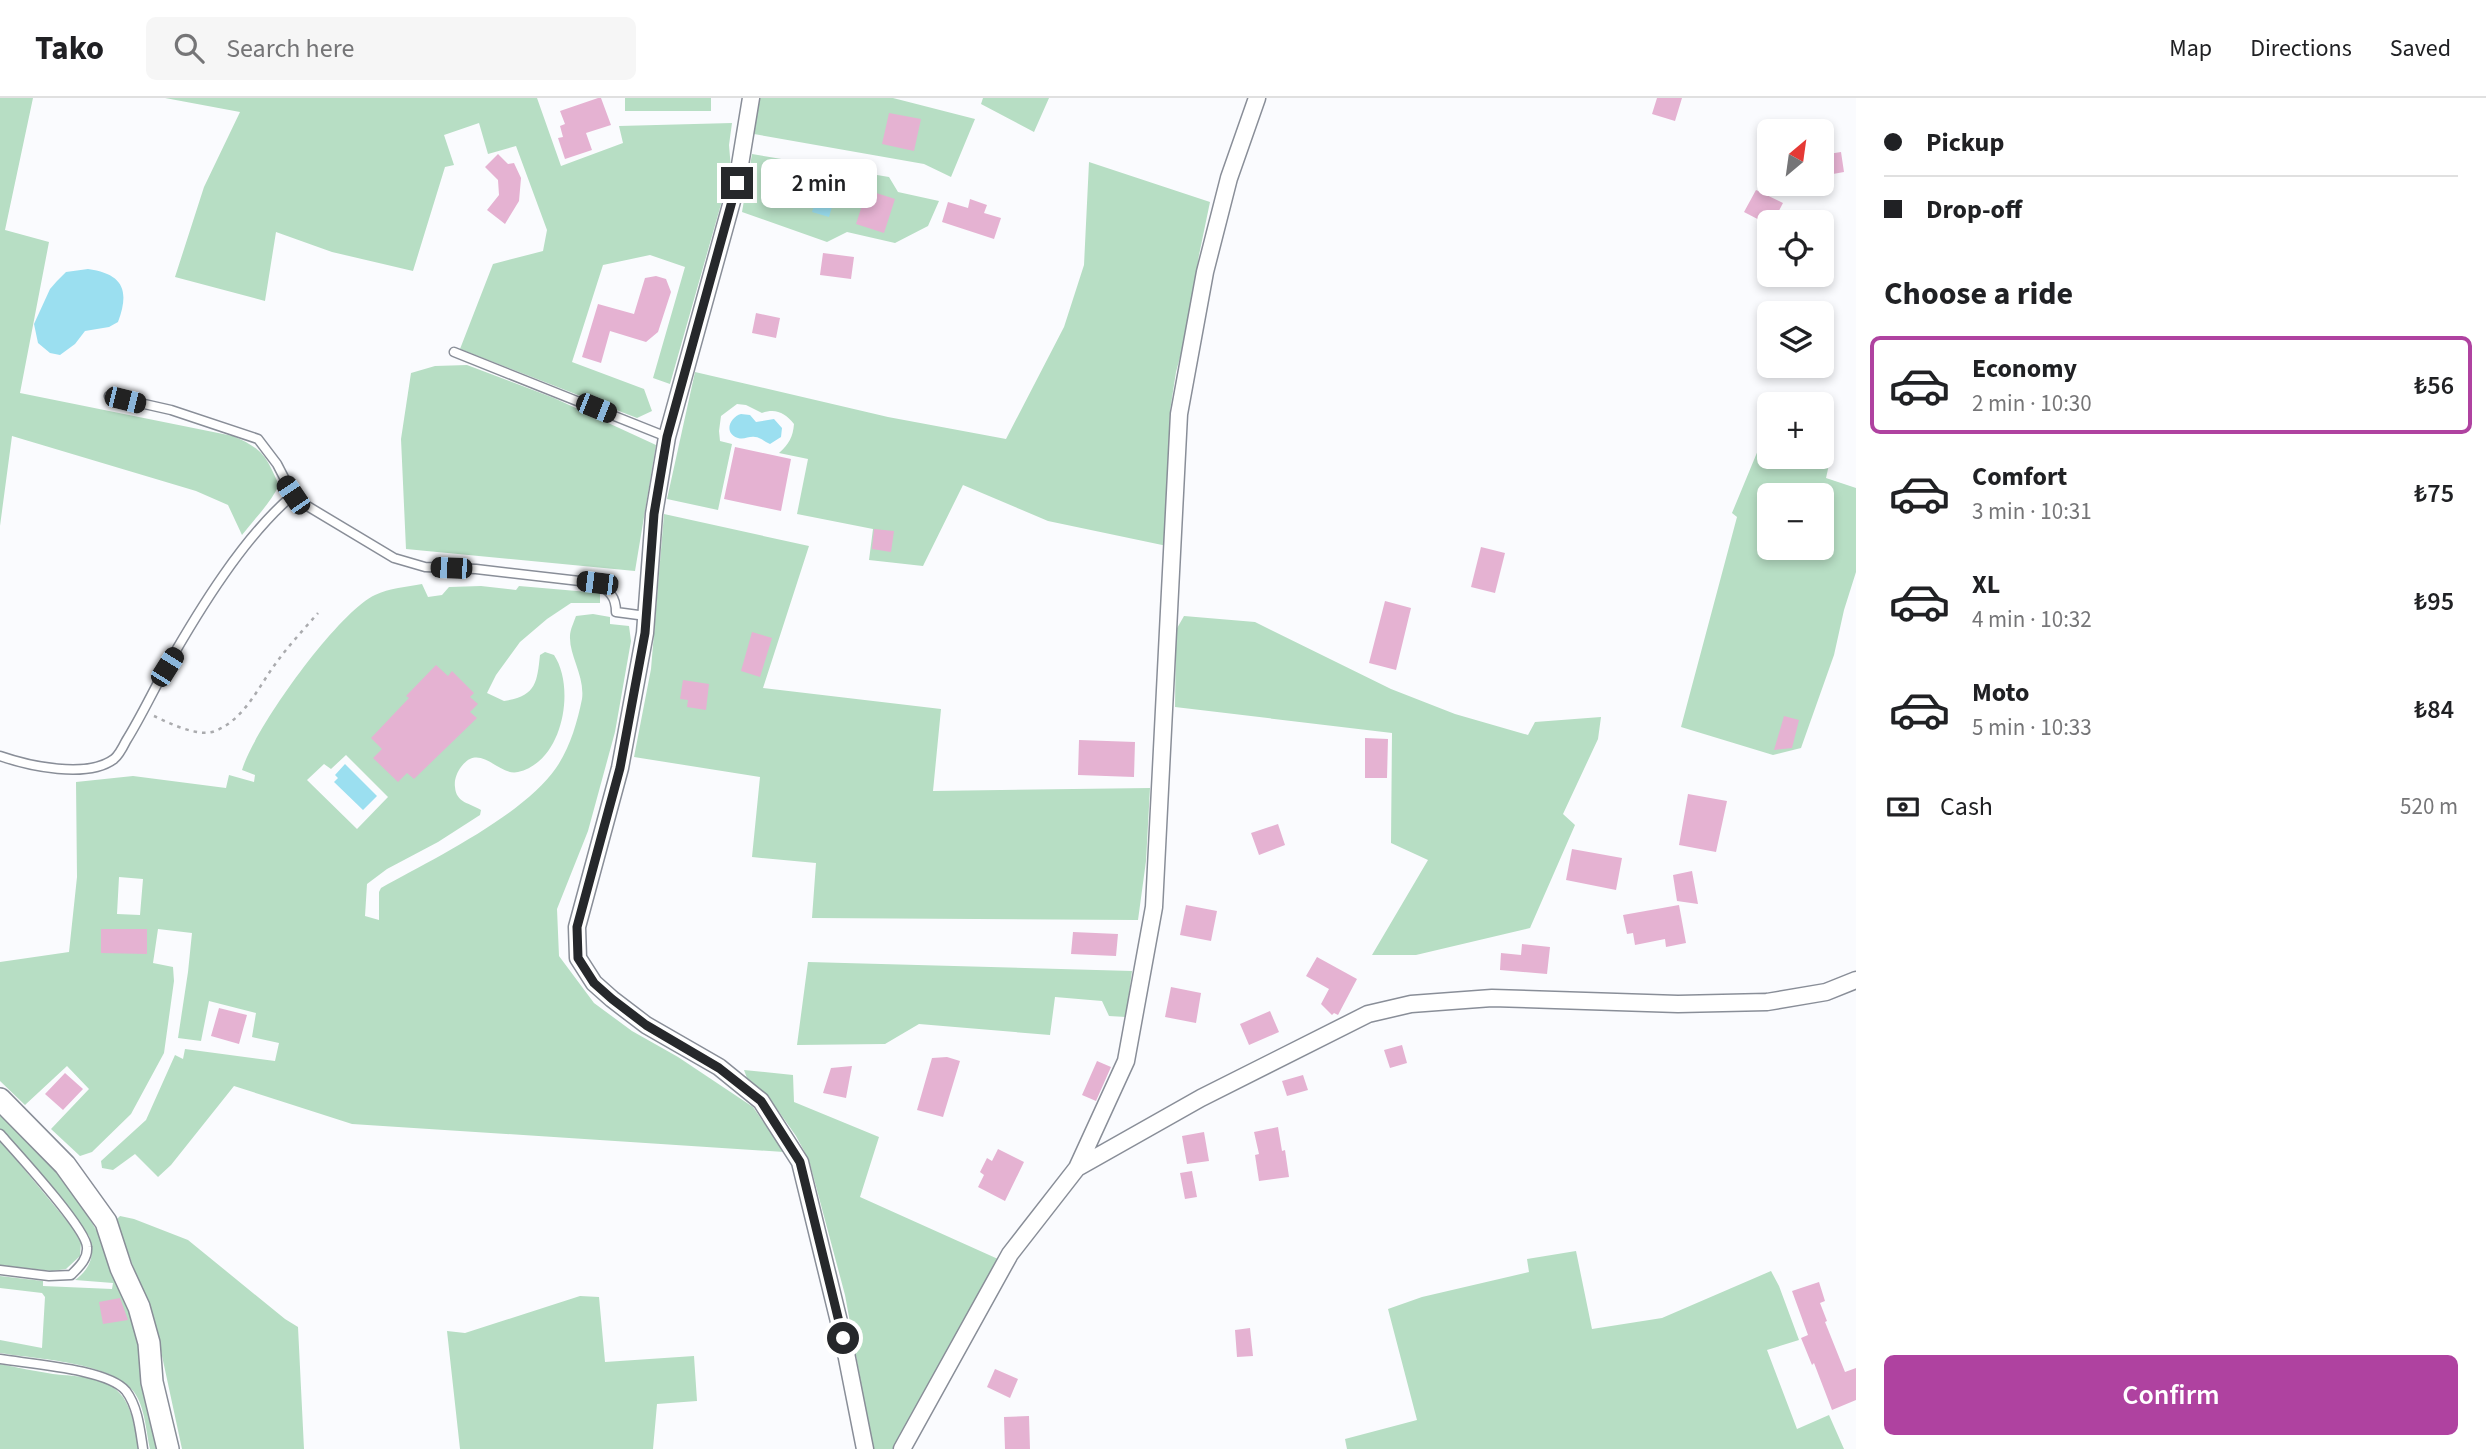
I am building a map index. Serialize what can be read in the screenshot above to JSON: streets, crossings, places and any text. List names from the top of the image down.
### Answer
{
  "north": "top right",
  "page": {
    "header": "Tako",
    "search": "Search here",
    "nav": ["Map", "Directions", "Saved"],
    "banner": ["Pickup", "Drop-off"],
    "map_buttons": ["+", "−"],
    "bubble": "2 min",
    "heading": "Choose a ride",
    "list": [
      {
        "name": "Economy",
        "note": "2 min · 10:30",
        "value": "₺56"
      },
      {
        "name": "Comfort",
        "note": "3 min · 10:31",
        "value": "₺75"
      },
      {
        "name": "XL",
        "note": "4 min · 10:32",
        "value": "₺95"
      },
      {
        "name": "Moto",
        "note": "5 min · 10:33",
        "value": "₺84"
      }
    ],
    "pay": ["Cash", "520 m"],
    "buttons": "Confirm"
  }
}
